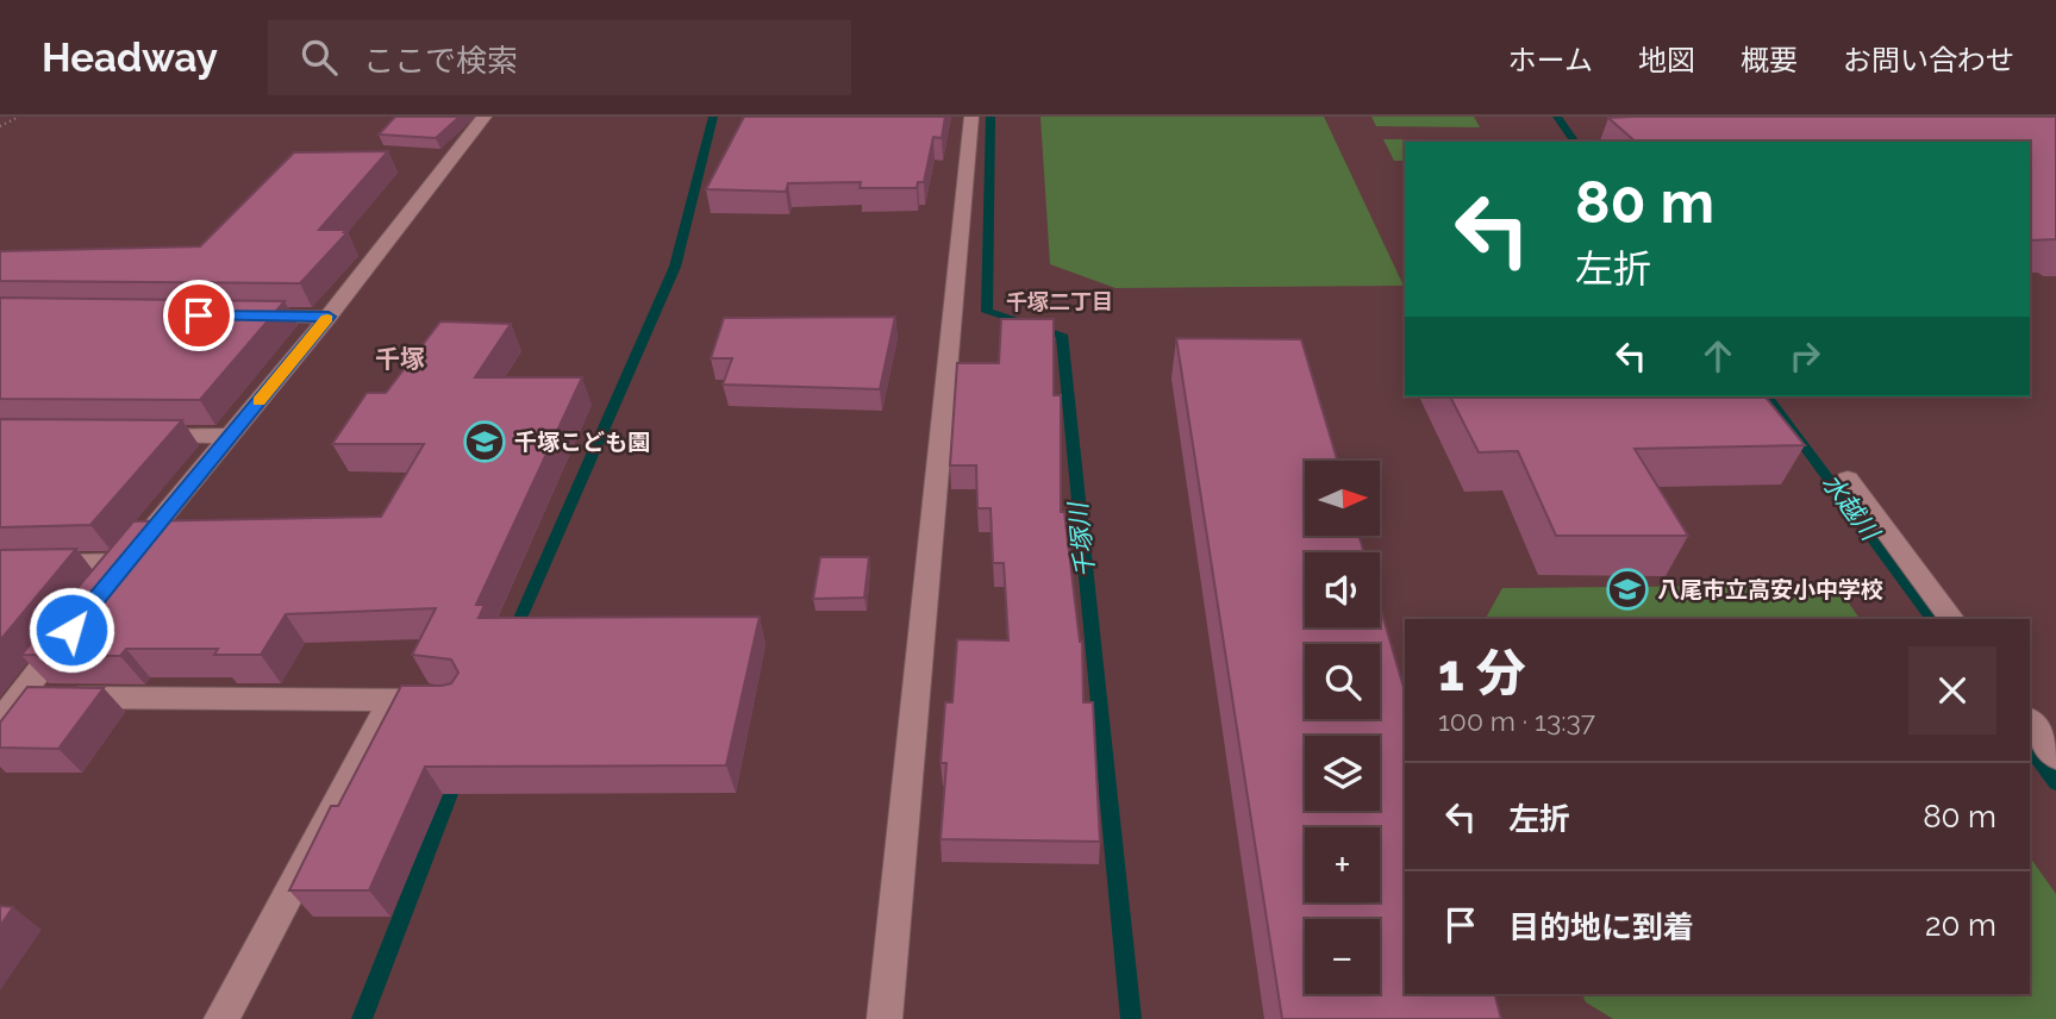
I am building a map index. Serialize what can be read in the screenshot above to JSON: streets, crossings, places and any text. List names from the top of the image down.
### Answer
{
  "districts": ["千塚二丁目", "千塚"],
  "water": ["水越川", "千塚川"],
  "places": {
    "school or university": ["千塚こども園", "八尾市立高安小中学校"]
  },
  "north": "right",
  "page": {
    "header": "Headway",
    "search": "ここで検索",
    "nav": [
      "ホーム",
      "地図",
      "概要",
      "お問い合わせ"
    ],
    "turn": ["80 m", "左折"],
    "map_buttons": ["+", "−"],
    "heading": ["1 分", "100 m · 13:37"],
    "list": [
      {
        "name": "左折",
        "value": "80 m"
      },
      {
        "name": "目的地に到着",
        "value": "20 m"
      }
    ]
  }
}
